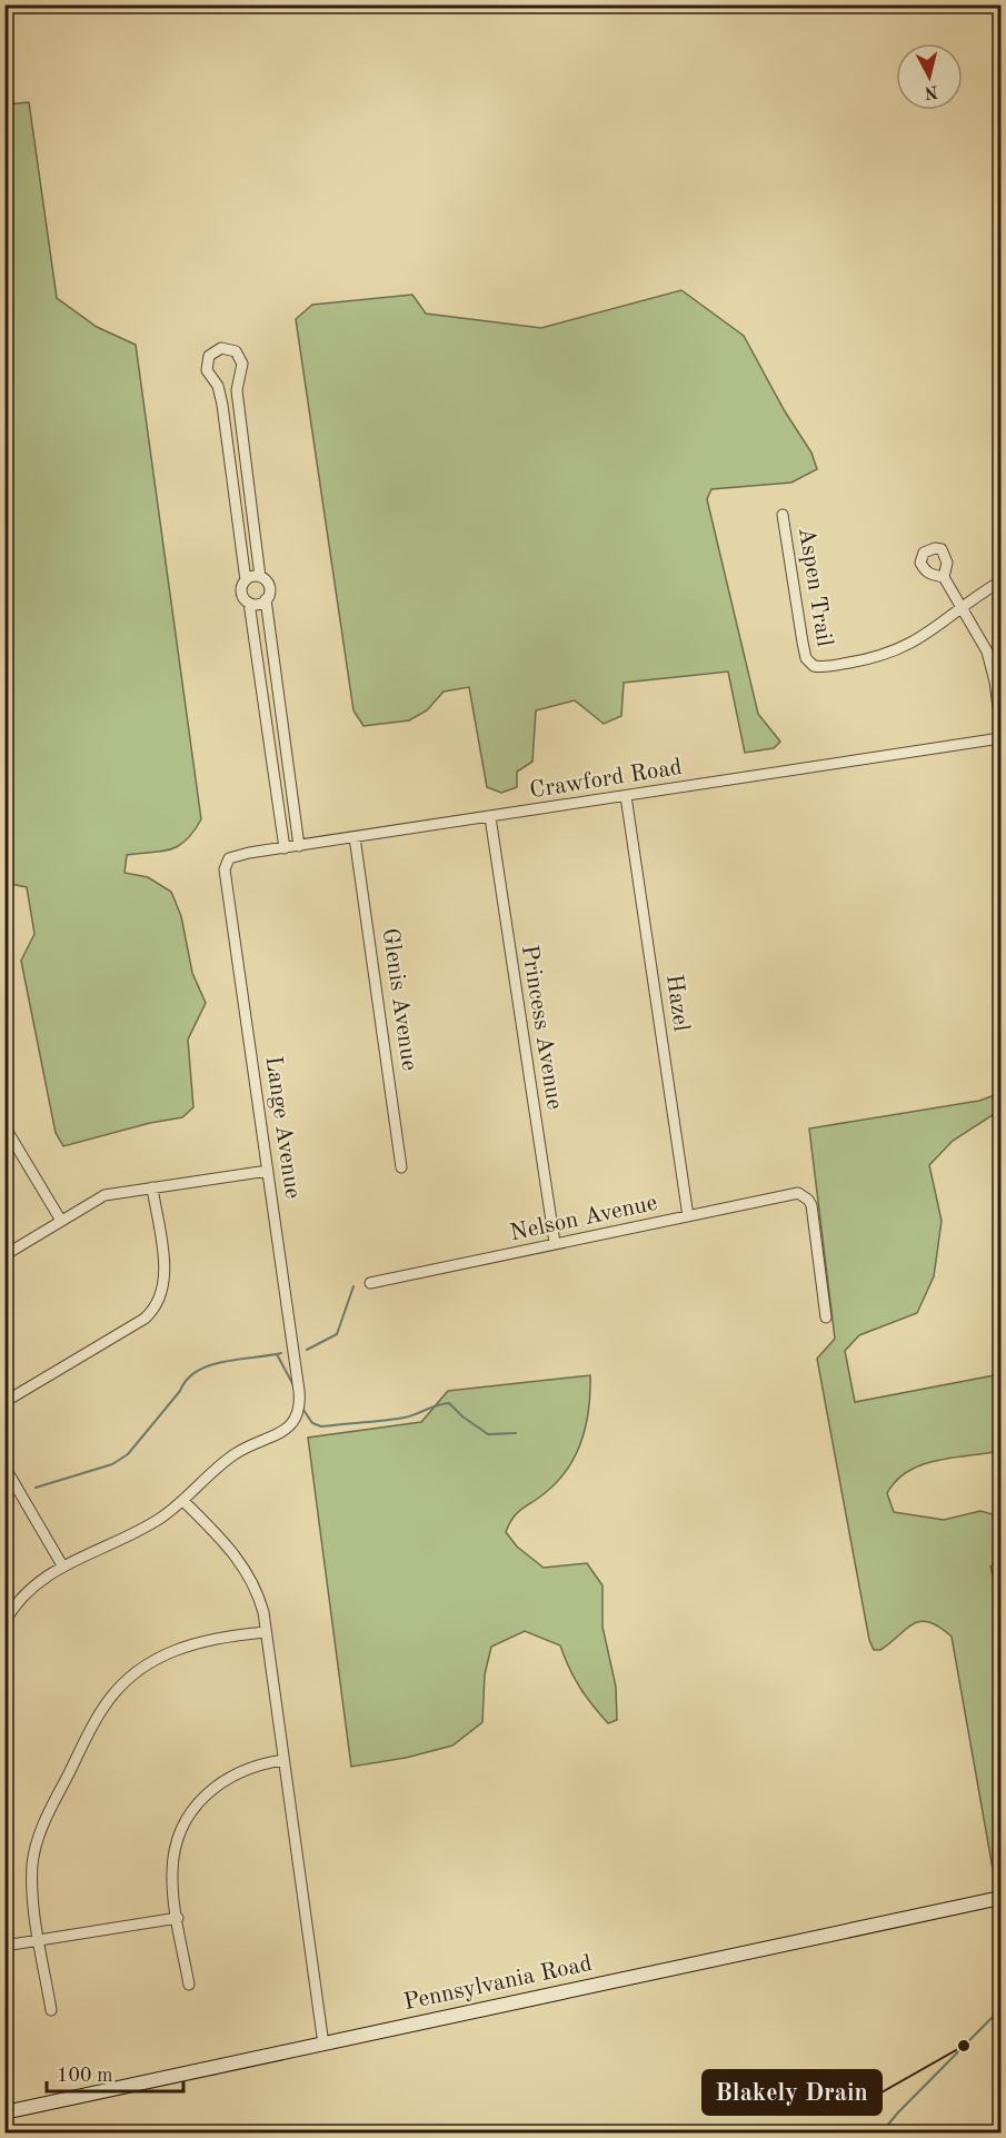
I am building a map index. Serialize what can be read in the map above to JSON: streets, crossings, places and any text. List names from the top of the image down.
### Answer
{
  "streets": {
    "street": [
      "Aspen Trail",
      "Crawford Road",
      "Glenis Avenue",
      "Hazel",
      "Princess Avenue",
      "Lange Avenue",
      "Nelson Avenue",
      "Pennsylvania Road"
    ]
  },
  "crossings": [
    ["Crawford Road", "Glenis Avenue"],
    ["Crawford Road", "Hazel"],
    ["Crawford Road", "Princess Avenue"],
    ["Crawford Road", "Lange Avenue"],
    ["Hazel", "Nelson Avenue"],
    ["Princess Avenue", "Nelson Avenue"]
  ],
  "places": ["Blakely Drain"],
  "scale_bar": "100 m",
  "north": "bottom"
}
